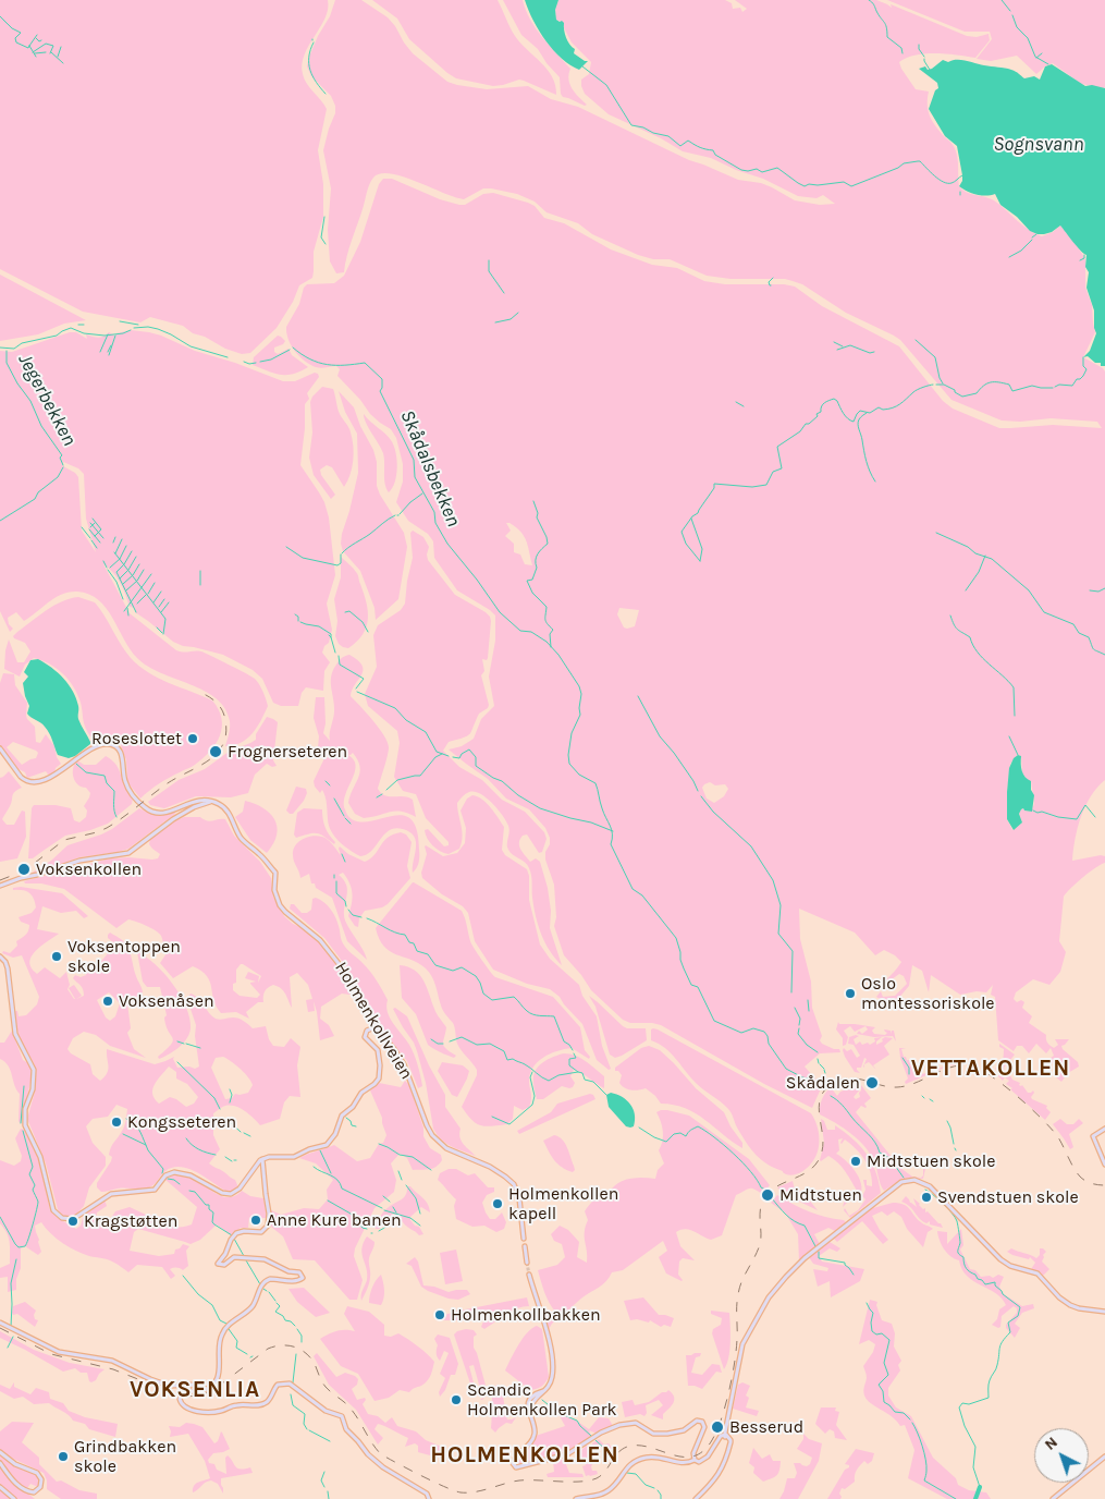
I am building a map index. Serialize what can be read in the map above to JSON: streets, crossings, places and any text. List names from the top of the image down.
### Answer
{
  "streets": {
    "street": ["Holmenkollveien"]
  },
  "districts": ["VETTAKOLLEN", "VOKSENLIA", "HOLMENKOLLEN"],
  "water": ["Sognsvann", "Jegerbekken", "Skådalsbekken"],
  "places": [
    "Roseslottet",
    "Frognerseteren",
    "Voksenkollen",
    "Voksentoppen skole",
    "Oslo montessoriskole",
    "Voksenåsen",
    "Skådalen",
    "Kongsseteren",
    "Midtstuen skole",
    "Midtstuen",
    "Svendstuen skole",
    "Holmenkollen kapell",
    "Anne Kure banen",
    "Kragstøtten",
    "Holmenkollbakken",
    "Scandic Holmenkollen Park",
    "Besserud",
    "Grindbakken skole"
  ],
  "north": "top left"
}
